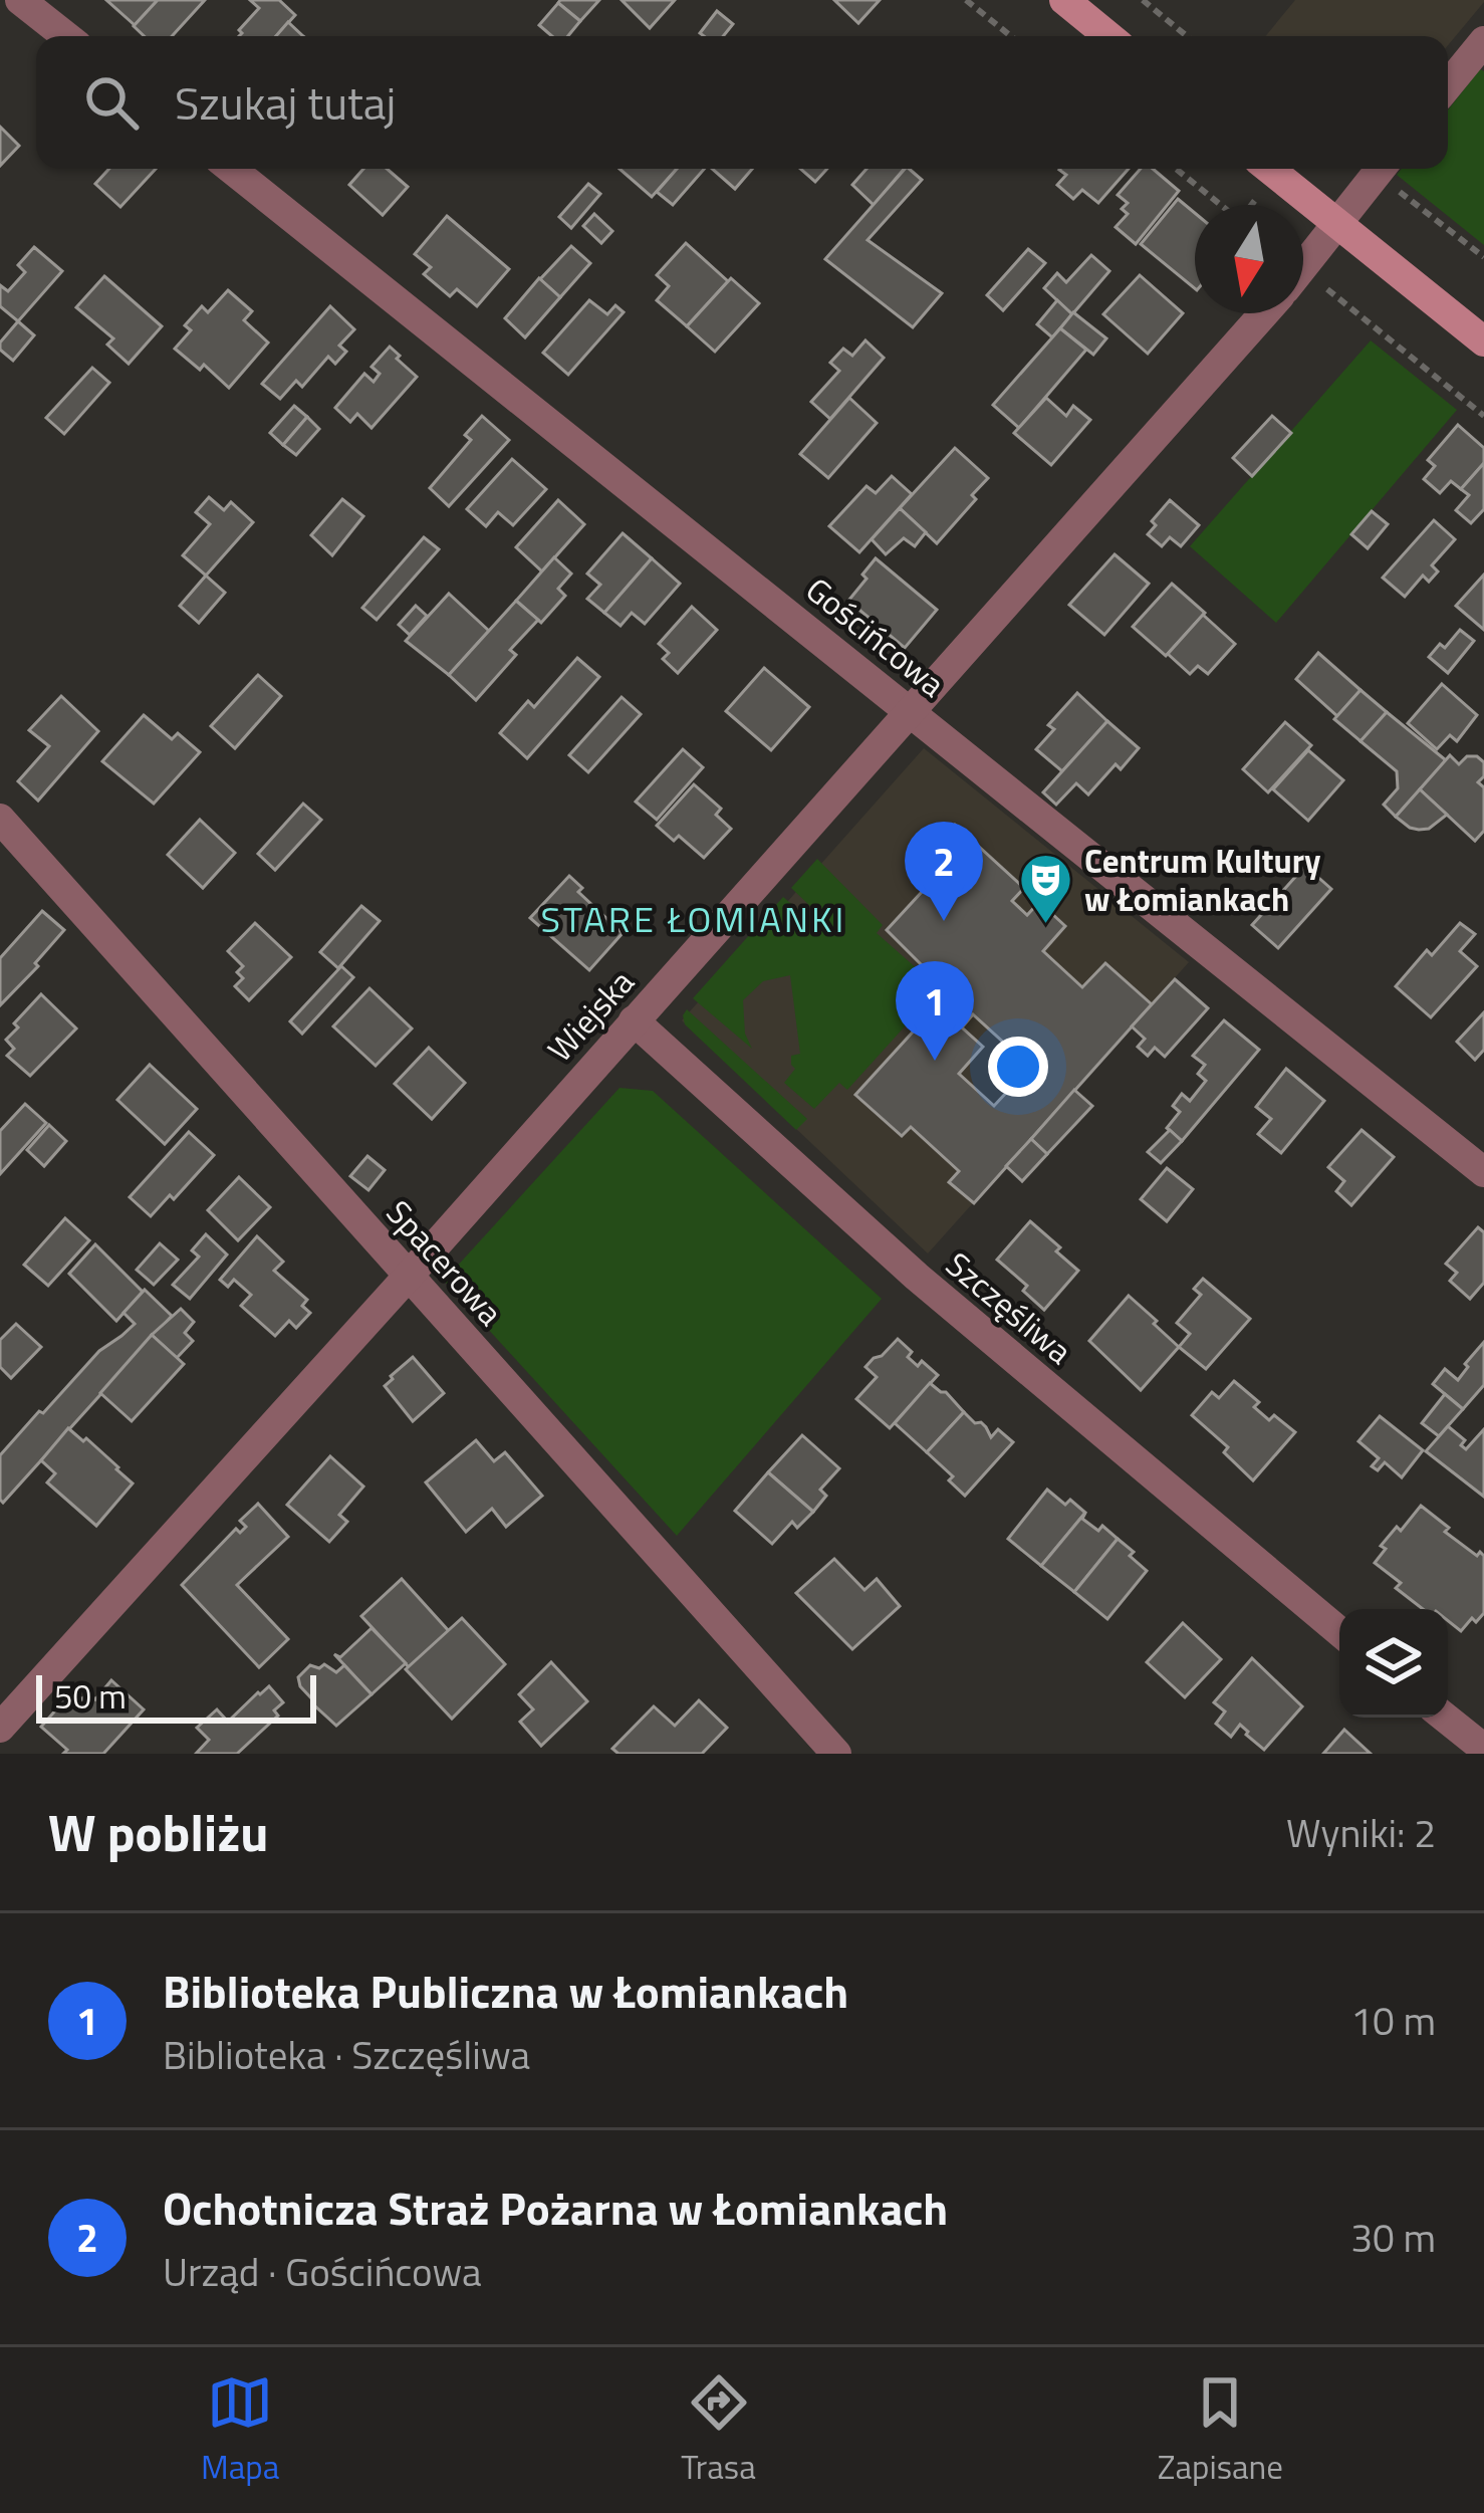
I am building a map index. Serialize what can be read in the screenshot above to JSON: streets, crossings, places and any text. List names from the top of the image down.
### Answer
{
  "streets": {
    "street": [
      "Gościńcowa",
      "Wiejska",
      "Spacerowa",
      "Szczęśliwa"
    ]
  },
  "crossings": [
    ["Gościńcowa", "Wiejska"],
    ["Wiejska", "Spacerowa"],
    ["Wiejska", "Szczęśliwa"]
  ],
  "districts": ["STARE ŁOMIANKI"],
  "places": {
    "theatre": ["Centrum Kultury w Łomiankach"]
  },
  "scale_bar": "50 m",
  "north": "bottom",
  "page": {
    "search": "Szukaj tutaj",
    "pins": ["2", "1"],
    "scale": "50 m",
    "heading": ["W pobliżu", "Wyniki: 2"],
    "list": [
      {
        "mark": "1",
        "name": "Biblioteka Publiczna w Łomiankach",
        "note": "Biblioteka · Szczęśliwa",
        "value": "10 m"
      },
      {
        "mark": "2",
        "name": "Ochotnicza Straż Pożarna w Łomiankach",
        "note": "Urząd · Gościńcowa",
        "value": "30 m"
      }
    ],
    "nav": ["Mapa", "Trasa", "Zapisane"]
  }
}
